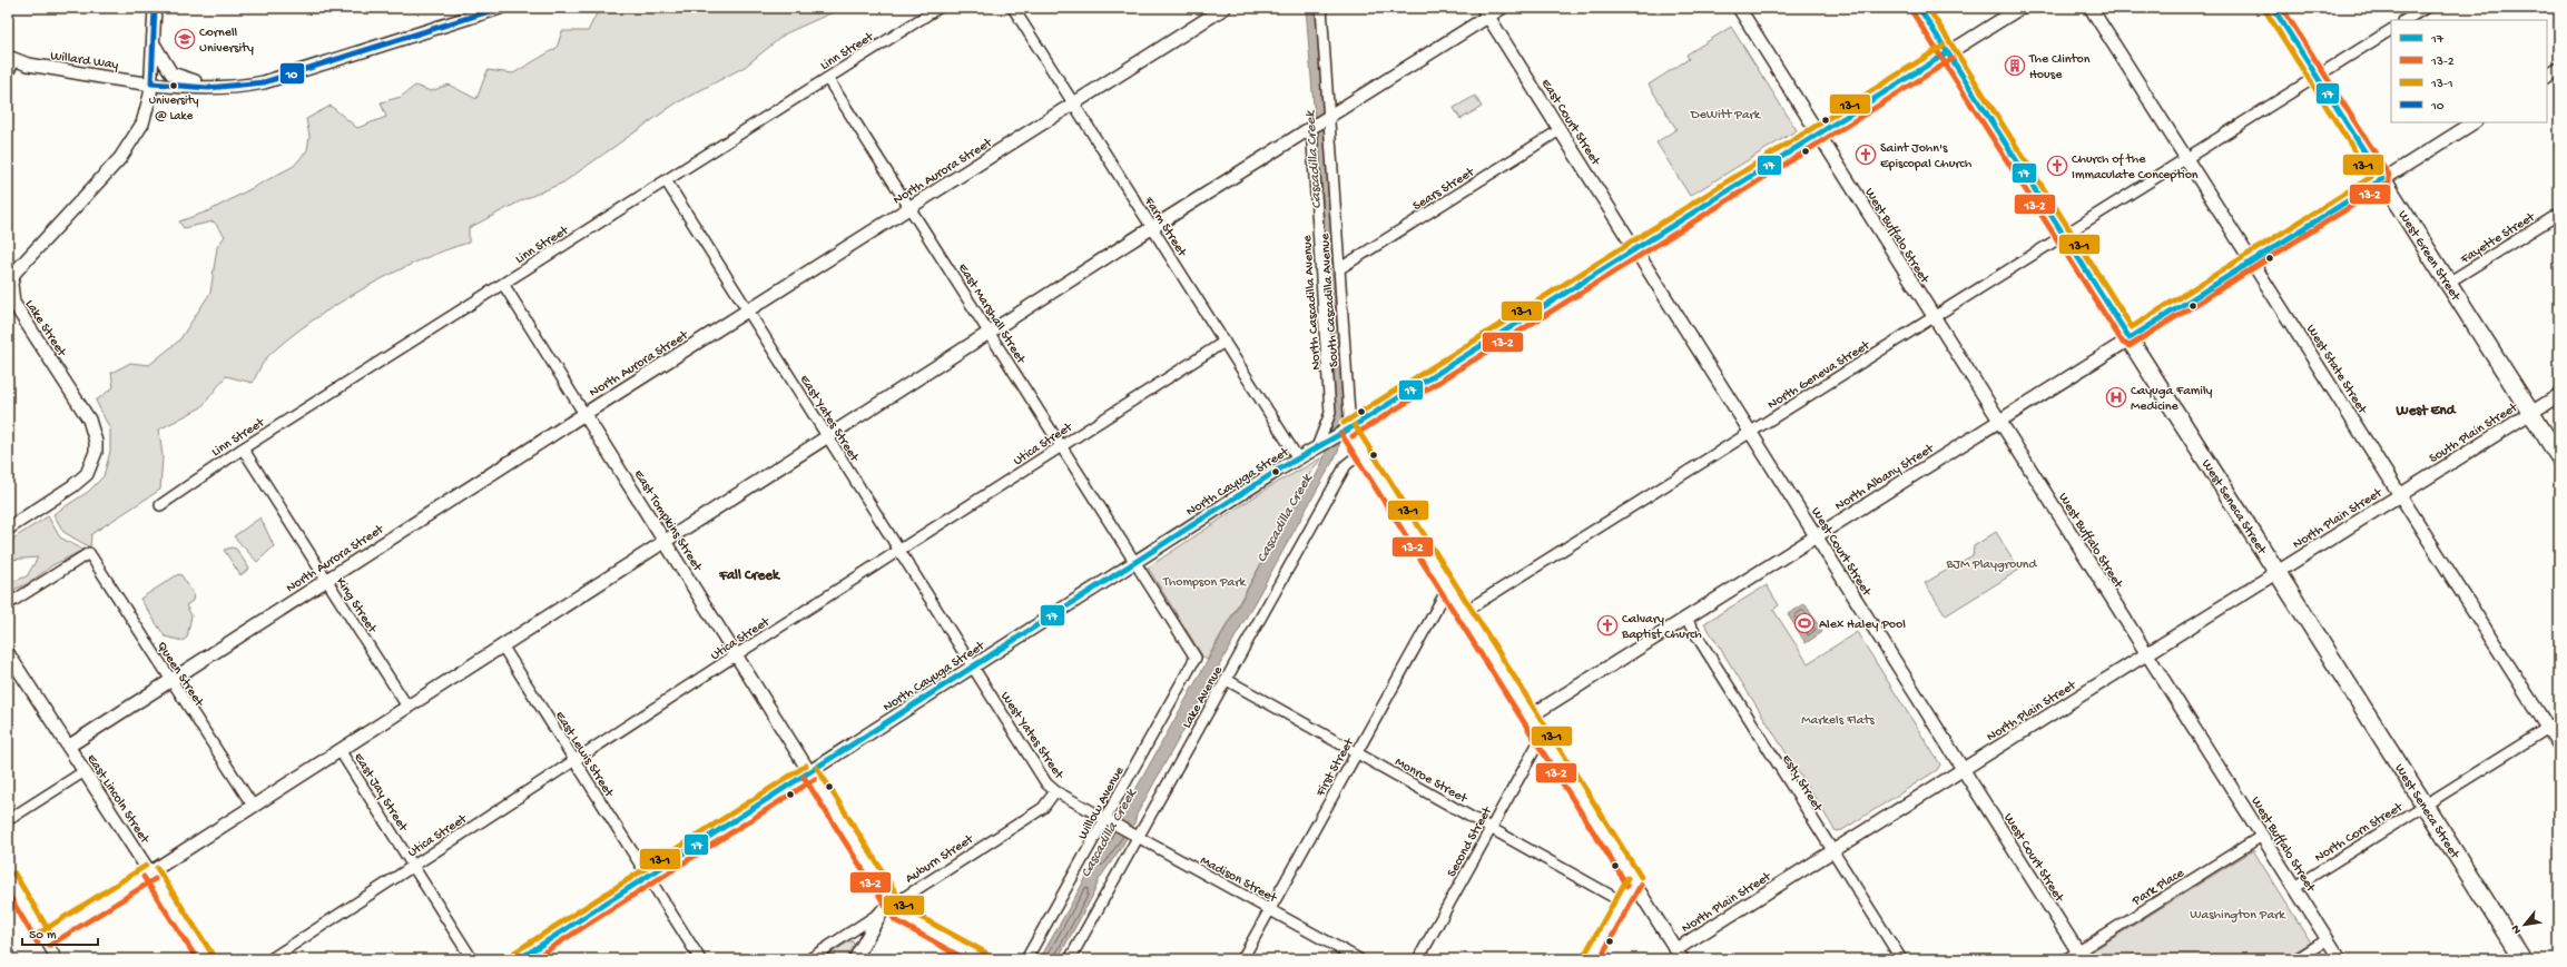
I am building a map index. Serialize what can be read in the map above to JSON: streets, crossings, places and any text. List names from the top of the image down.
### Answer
{
  "streets": {
    "highway": ["West Green Street", "West Seneca Street"],
    "street": [
      "Linn Street",
      "Willard Way",
      "East Court Street",
      "North Aurora Street",
      "Sears Street",
      "Farm Street",
      "West Buffalo Street",
      "Fayette Street",
      "South Cascadilla Avenue",
      "North Cascadilla Avenue",
      "East Marshall Street",
      "Lake Street",
      "West State Street",
      "North Geneva Street",
      "East Yates Street",
      "South Plain Street",
      "Utica Street",
      "North Albany Street",
      "North Cayuga Street",
      "North Plain Street",
      "East Tompkins Street",
      "West Court Street",
      "King Street",
      "Queen Street",
      "Lake Avenue",
      "West Yates Street",
      "East Lewis Street",
      "First Street",
      "Monroe Street",
      "Esty Street",
      "East Jay Street",
      "East Lincoln Street",
      "Willow Avenue",
      "North Corn Street",
      "Second Street",
      "Auburn Street",
      "Madison Street",
      "Park Place"
    ]
  },
  "crossings": [
    ["Linn Street", "East Marshall Street"],
    ["Linn Street", "East Yates Street"],
    ["Linn Street", "East Tompkins Street"],
    ["Linn Street", "King Street"],
    ["Willard Way", "Lake Street"],
    ["East Court Street", "Sears Street"],
    ["East Court Street", "North Cayuga Street"],
    ["East Court Street", "West Court Street"],
    ["North Aurora Street", "Farm Street"],
    ["North Aurora Street", "East Marshall Street"],
    ["North Aurora Street", "East Yates Street"],
    ["North Aurora Street", "East Tompkins Street"],
    ["North Aurora Street", "King Street"],
    ["North Aurora Street", "Queen Street"],
    ["North Aurora Street", "East Lincoln Street"],
    ["Sears Street", "South Cascadilla Avenue"],
    ["Farm Street", "Utica Street"],
    ["Farm Street", "North Cayuga Street"],
    ["West Buffalo Street", "North Geneva Street"],
    ["West Buffalo Street", "North Albany Street"],
    ["West Buffalo Street", "North Cayuga Street"],
    ["West Buffalo Street", "North Plain Street"],
    ["West Buffalo Street", "North Corn Street"],
    ["West Buffalo Street", "Park Place"],
    ["Fayette Street", "West Green Street"],
    ["West Green Street", "North Geneva Street"],
    ["West Green Street", "South Plain Street"],
    ["West Green Street", "North Albany Street"],
    ["South Cascadilla Avenue", "North Cayuga Street"],
    ["North Cascadilla Avenue", "North Cayuga Street"],
    ["East Marshall Street", "Utica Street"],
    ["East Marshall Street", "North Cayuga Street"],
    ["East Marshall Street", "Willow Avenue"],
    ["West State Street", "North Geneva Street"],
    ["West State Street", "South Plain Street"],
    ["West State Street", "North Albany Street"],
    ["West State Street", "North Plain Street"],
    ["West State Street", "North Corn Street"],
    ["North Geneva Street", "West Seneca Street"],
    ["North Geneva Street", "West Court Street"],
    ["East Yates Street", "Utica Street"],
    ["East Yates Street", "North Cayuga Street"],
    ["East Yates Street", "West Yates Street"],
    ["South Plain Street", "North Plain Street"],
    ["Utica Street", "East Tompkins Street"],
    ["Utica Street", "East Lewis Street"],
    ["Utica Street", "East Jay Street"],
    ["North Albany Street", "West Seneca Street"],
    ["North Albany Street", "West Court Street"],
    ["North Albany Street", "Esty Street"],
    ["North Cayuga Street", "West Seneca Street"],
    ["North Cayuga Street", "East Tompkins Street"],
    ["North Cayuga Street", "West Court Street"],
    ["North Cayuga Street", "West Yates Street"],
    ["North Cayuga Street", "East Lewis Street"],
    ["West Seneca Street", "North Plain Street"],
    ["West Seneca Street", "North Corn Street"],
    ["North Plain Street", "West Court Street"],
    ["North Plain Street", "Esty Street"],
    ["East Tompkins Street", "Auburn Street"],
    ["West Court Street", "Park Place"],
    ["Lake Avenue", "Monroe Street"],
    ["Lake Avenue", "Madison Street"],
    ["West Yates Street", "Willow Avenue"],
    ["West Yates Street", "Auburn Street"],
    ["West Yates Street", "Madison Street"],
    ["First Street", "Monroe Street"],
    ["First Street", "Madison Street"],
    ["Monroe Street", "Second Street"],
    ["Willow Avenue", "Madison Street"]
  ],
  "districts": ["West End", "Fall Creek"],
  "water": ["Cascadilla Creek"],
  "parks": [
    "DeWitt Park",
    "BJM Playground",
    "Thompson Park",
    "Markels Flats",
    "Washington Park"
  ],
  "places": {
    "school or university": ["Cornell University"],
    "building": ["The Clinton House"],
    "other": ["University @ Lake"],
    "church": ["Saint John's Episcopal Church", "Church of the Immaculate Conception", "Calvary Baptist Church"],
    "hospital": ["Cayuga Family Medicine"],
    "sports": ["Alex Haley Pool"]
  },
  "lines": [
    "transit line 17",
    "transit line 13-2",
    "transit line 13-1",
    "transit line 10"
  ],
  "legend": [
    "17",
    "13-2",
    "13-1",
    "10"
  ],
  "scale_bar": "50 m",
  "north": "bottom left"
}
